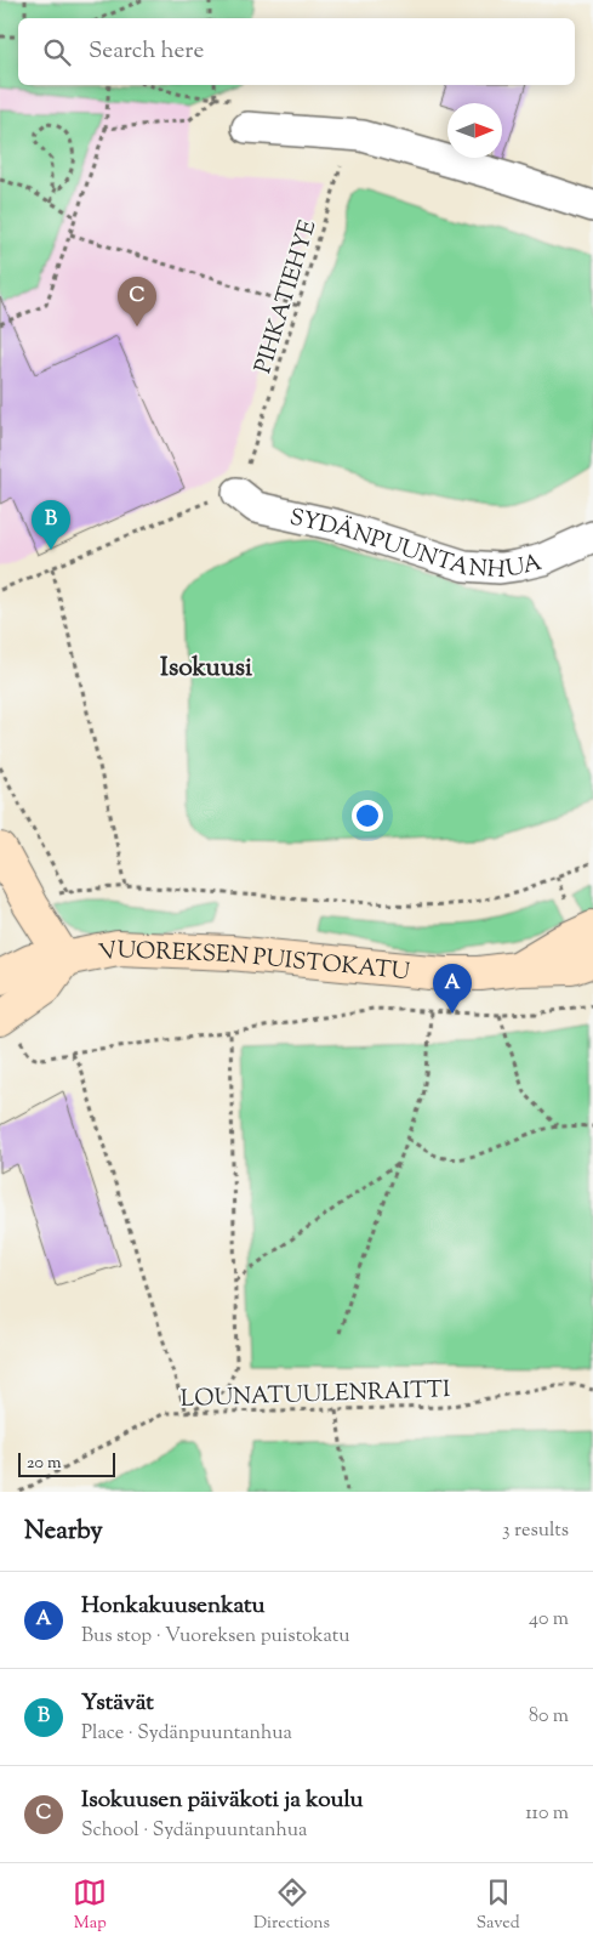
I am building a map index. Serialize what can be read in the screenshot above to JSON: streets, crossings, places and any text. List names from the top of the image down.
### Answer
{
  "streets": {
    "main road": ["VUOREKSEN PUISTOKATU"],
    "street": ["SYDÄNPUUNTANHUA"],
    "path": ["PIHKATIEHYE", "LOUNATUULENRAITTI"]
  },
  "crossings": [
    ["PIHKATIEHYE", "SYDÄNPUUNTANHUA"]
  ],
  "districts": ["Isokuusi"],
  "scale_bar": "20 m",
  "north": "right",
  "page": {
    "search": "Search here",
    "pins": ["C", "B", "A"],
    "scale": "20 m",
    "heading": ["Nearby", "3 results"],
    "list": [
      {
        "mark": "A",
        "name": "Honkakuusenkatu",
        "note": "Bus stop · Vuoreksen puistokatu",
        "value": "40 m"
      },
      {
        "mark": "B",
        "name": "Ystävät",
        "note": "Place · Sydänpuuntanhua",
        "value": "80 m"
      },
      {
        "mark": "C",
        "name": "Isokuusen päiväkoti ja koulu",
        "note": "School · Sydänpuuntanhua",
        "value": "110 m"
      }
    ],
    "nav": ["Map", "Directions", "Saved"]
  }
}
